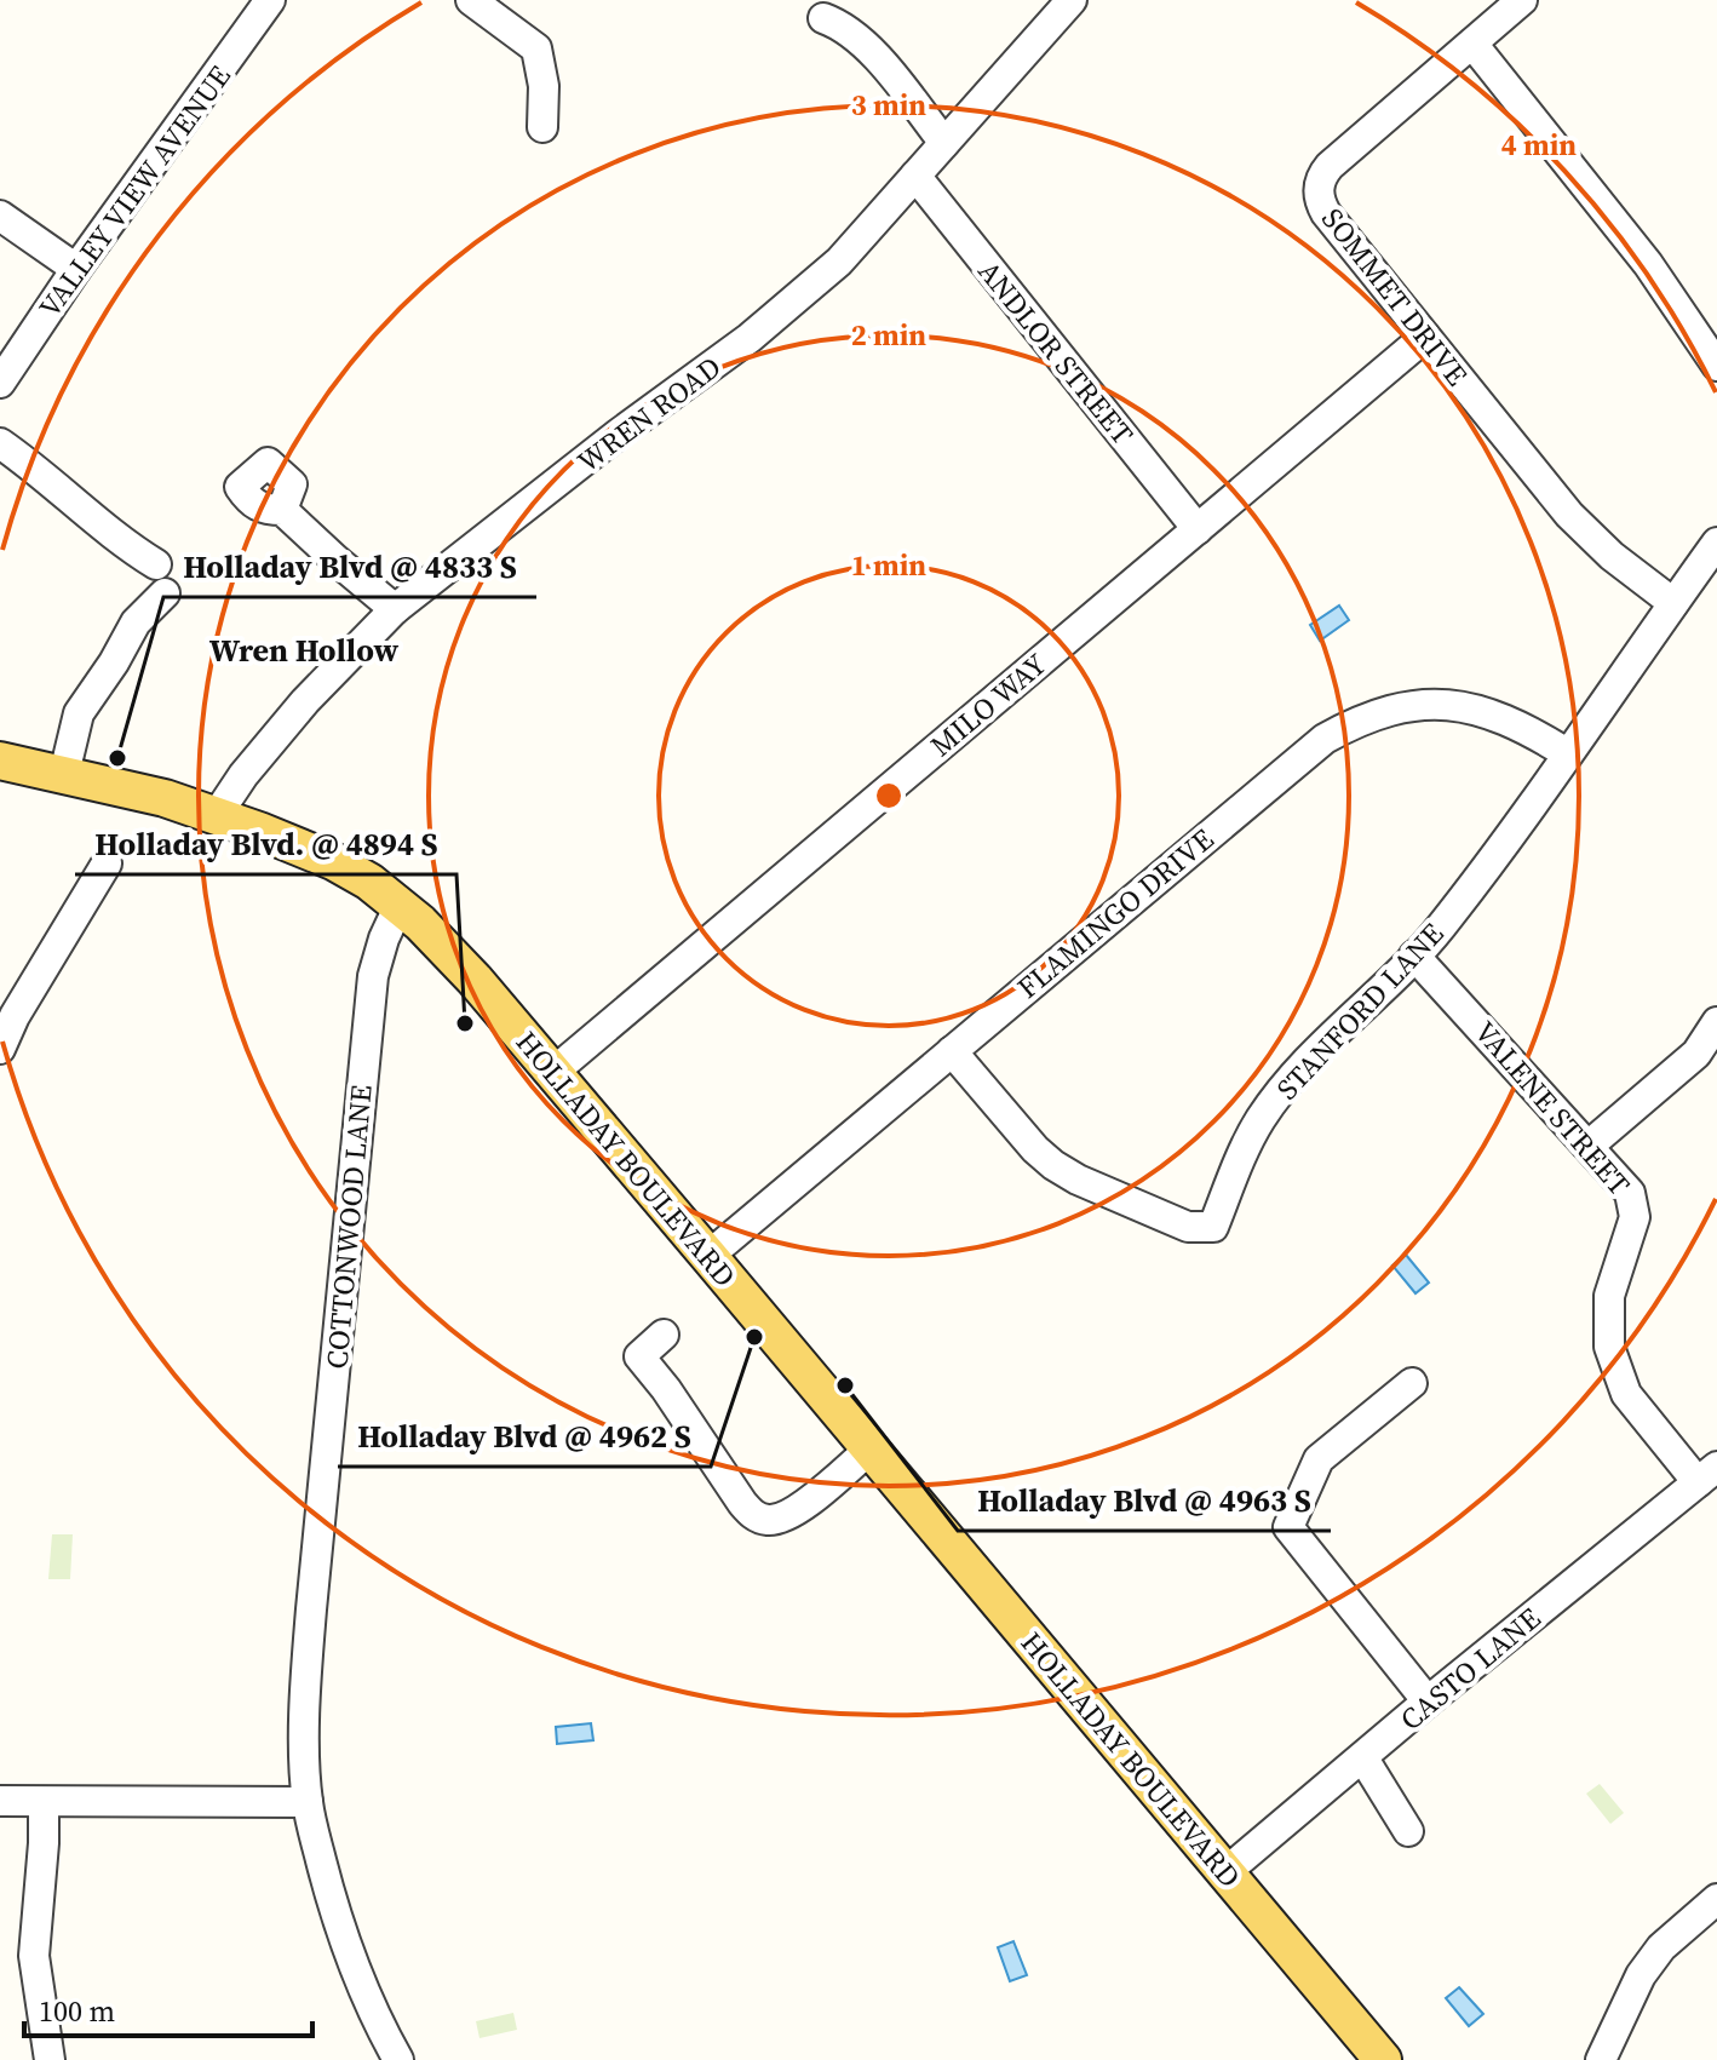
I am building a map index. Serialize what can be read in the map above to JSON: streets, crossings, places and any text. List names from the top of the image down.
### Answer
{
  "streets": {
    "main road": ["HOLLADAY BOULEVARD"],
    "street": [
      "VALLEY VIEW AVENUE",
      "SOMMET DRIVE",
      "ANDLOR STREET",
      "WREN ROAD",
      "MILO WAY",
      "FLAMINGO DRIVE",
      "STANFORD LANE",
      "VALENE STREET",
      "COTTONWOOD LANE",
      "CASTO LANE"
    ]
  },
  "crossings": [
    ["SOMMET DRIVE", "MILO WAY"],
    ["SOMMET DRIVE", "STANFORD LANE"],
    ["ANDLOR STREET", "WREN ROAD"],
    ["ANDLOR STREET", "MILO WAY"],
    ["WREN ROAD", "HOLLADAY BOULEVARD"],
    ["MILO WAY", "HOLLADAY BOULEVARD"],
    ["FLAMINGO DRIVE", "STANFORD LANE"],
    ["FLAMINGO DRIVE", "HOLLADAY BOULEVARD"],
    ["STANFORD LANE", "VALENE STREET"],
    ["VALENE STREET", "CASTO LANE"],
    ["HOLLADAY BOULEVARD", "COTTONWOOD LANE"],
    ["HOLLADAY BOULEVARD", "CASTO LANE"]
  ],
  "districts": ["Wren Hollow"],
  "places": [
    "Holladay Blvd @ 4833 S",
    "Holladay Blvd. @ 4894 S",
    "Holladay Blvd @ 4962 S",
    "Holladay Blvd @ 4963 S"
  ],
  "scale_bar": "100 m",
  "rings": [
    "3 min",
    "4 min",
    "2 min",
    "1 min"
  ]
}
